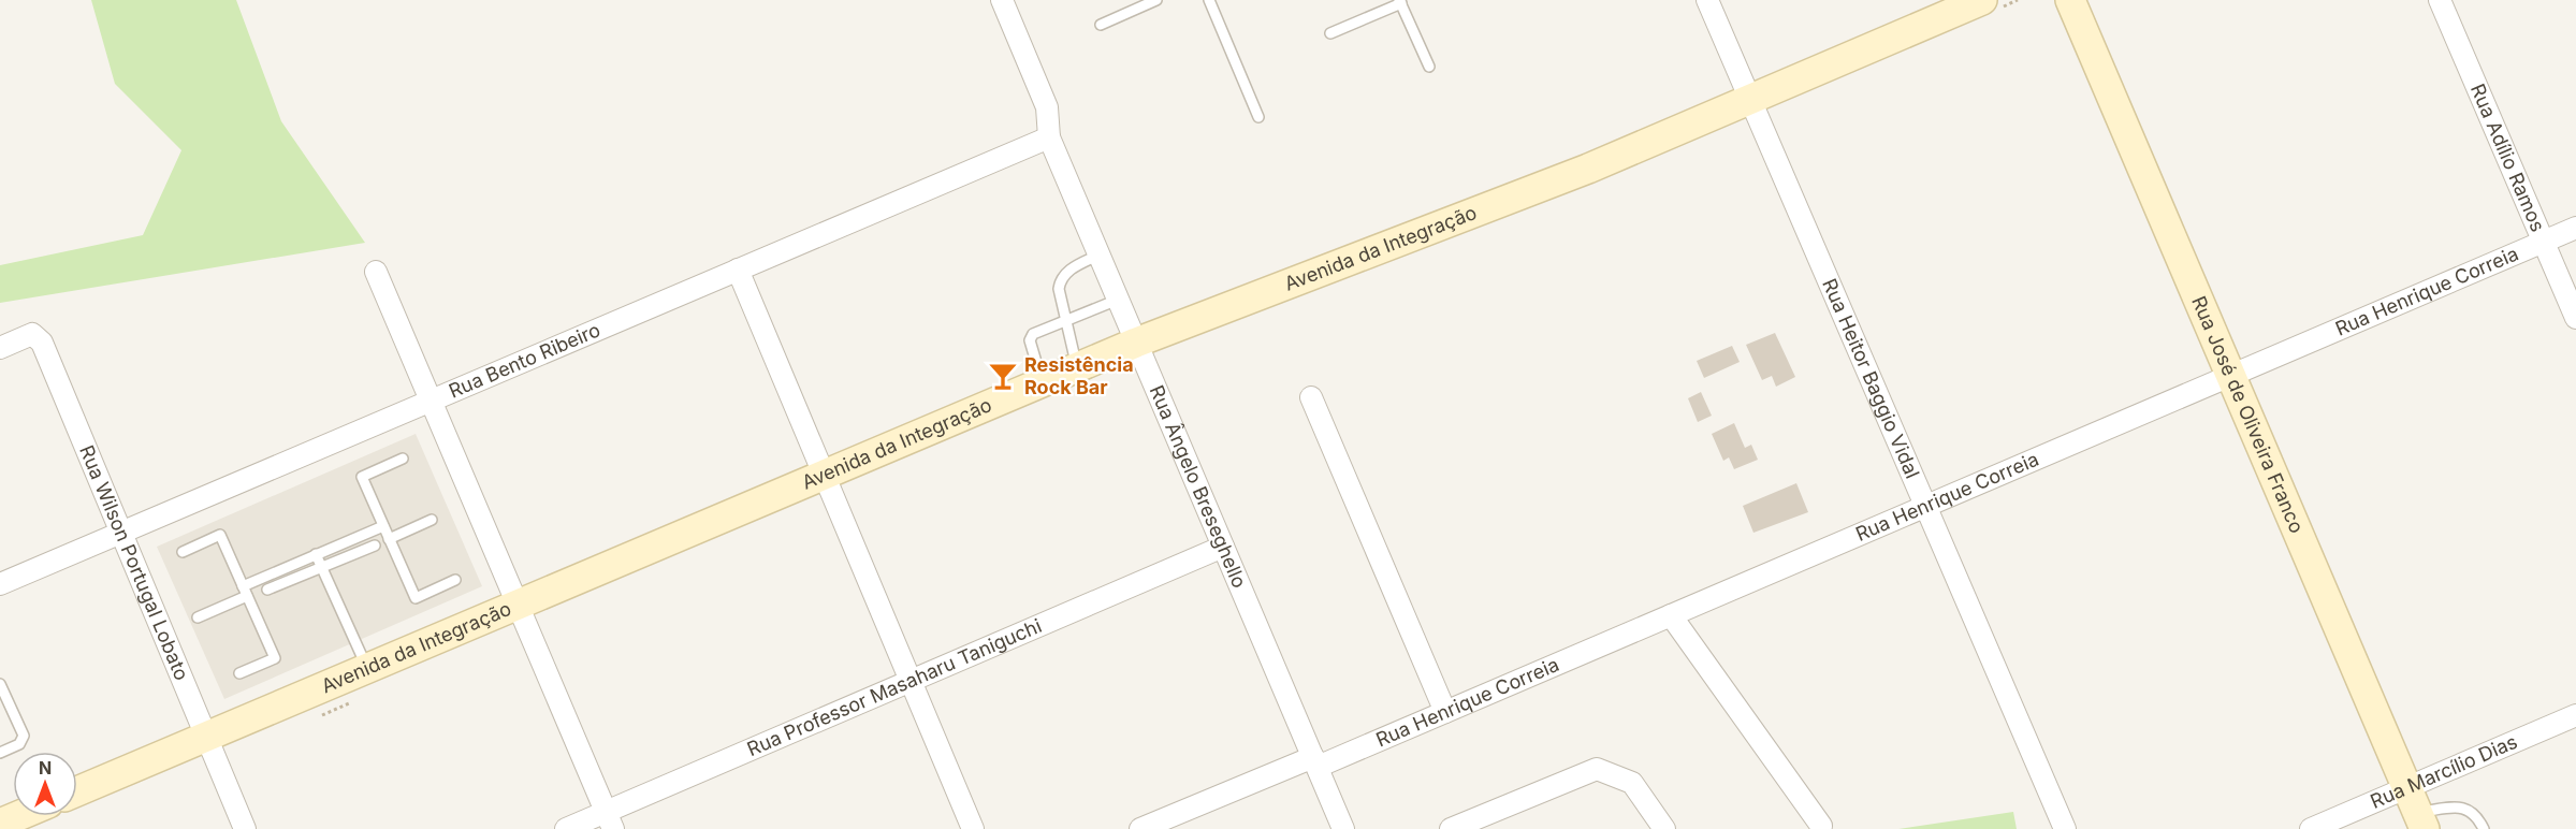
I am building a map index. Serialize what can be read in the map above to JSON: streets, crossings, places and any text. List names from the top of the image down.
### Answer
{
  "streets": {
    "main road": ["Avenida da Integração", "Rua José de Oliveira Franco"],
    "street": [
      "Rua Adílio Ramos",
      "Rua Henrique Correia",
      "Rua Bento Ribeiro",
      "Rua Heitor Baggio Vidal",
      "Rua Ângelo Breseghello",
      "Rua Wilson Portugal Lobato",
      "Rua Professor Masaharu Taniguchi",
      "Rua Marcílio Dias"
    ]
  },
  "crossings": [
    ["Rua Adílio Ramos", "Rua Henrique Correia"],
    ["Avenida da Integração", "Rua Heitor Baggio Vidal"],
    ["Avenida da Integração", "Rua Ângelo Breseghello"],
    ["Avenida da Integração", "Rua Wilson Portugal Lobato"],
    ["Rua Henrique Correia", "Rua Heitor Baggio Vidal"],
    ["Rua Henrique Correia", "Rua José de Oliveira Franco"],
    ["Rua Henrique Correia", "Rua Ângelo Breseghello"],
    ["Rua Bento Ribeiro", "Rua Ângelo Breseghello"],
    ["Rua Bento Ribeiro", "Rua Wilson Portugal Lobato"],
    ["Rua José de Oliveira Franco", "Rua Marcílio Dias"],
    ["Rua Ângelo Breseghello", "Rua Professor Masaharu Taniguchi"]
  ],
  "places": {
    "bar": ["Resistência Rock Bar"]
  },
  "north": "top"
}
